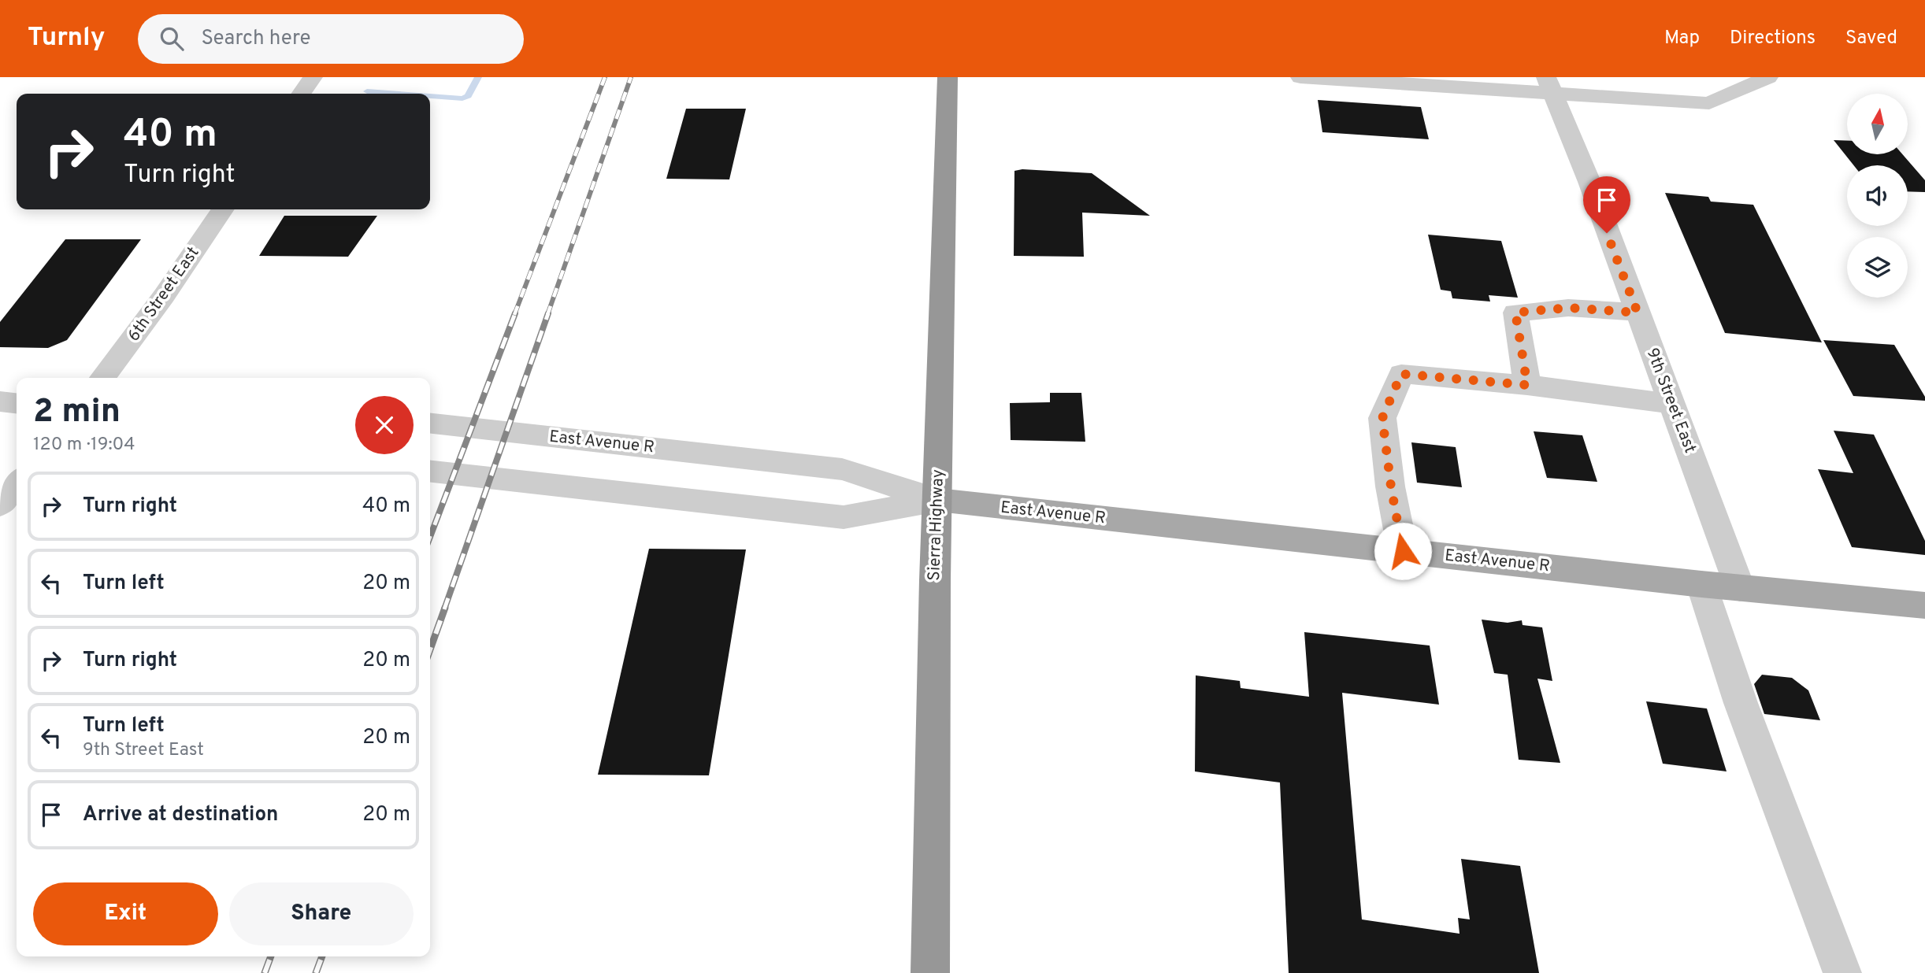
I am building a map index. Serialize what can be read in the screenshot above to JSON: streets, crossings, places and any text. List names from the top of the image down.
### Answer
{
  "streets": {
    "highway": ["Sierra Highway"],
    "main road": ["East Avenue R"],
    "street": ["6th Street East", "9th Street East"]
  },
  "crossings": [
    ["9th Street East", "East Avenue R"],
    ["East Avenue R", "Sierra Highway"]
  ],
  "north": "top",
  "page": {
    "header": "Turnly",
    "search": "Search here",
    "nav": ["Map", "Directions", "Saved"],
    "turn": ["40 m", "Turn right"],
    "heading": ["2 min", "120 m · 19:04"],
    "list": [
      {
        "name": "Turn right",
        "value": "40 m"
      },
      {
        "name": "Turn left",
        "value": "20 m"
      },
      {
        "name": "Turn right",
        "value": "20 m"
      },
      {
        "name": "Turn left",
        "note": "9th Street East",
        "value": "20 m"
      },
      {
        "name": "Arrive at destination",
        "value": "20 m"
      }
    ],
    "buttons": ["Exit", "Share"]
  }
}
